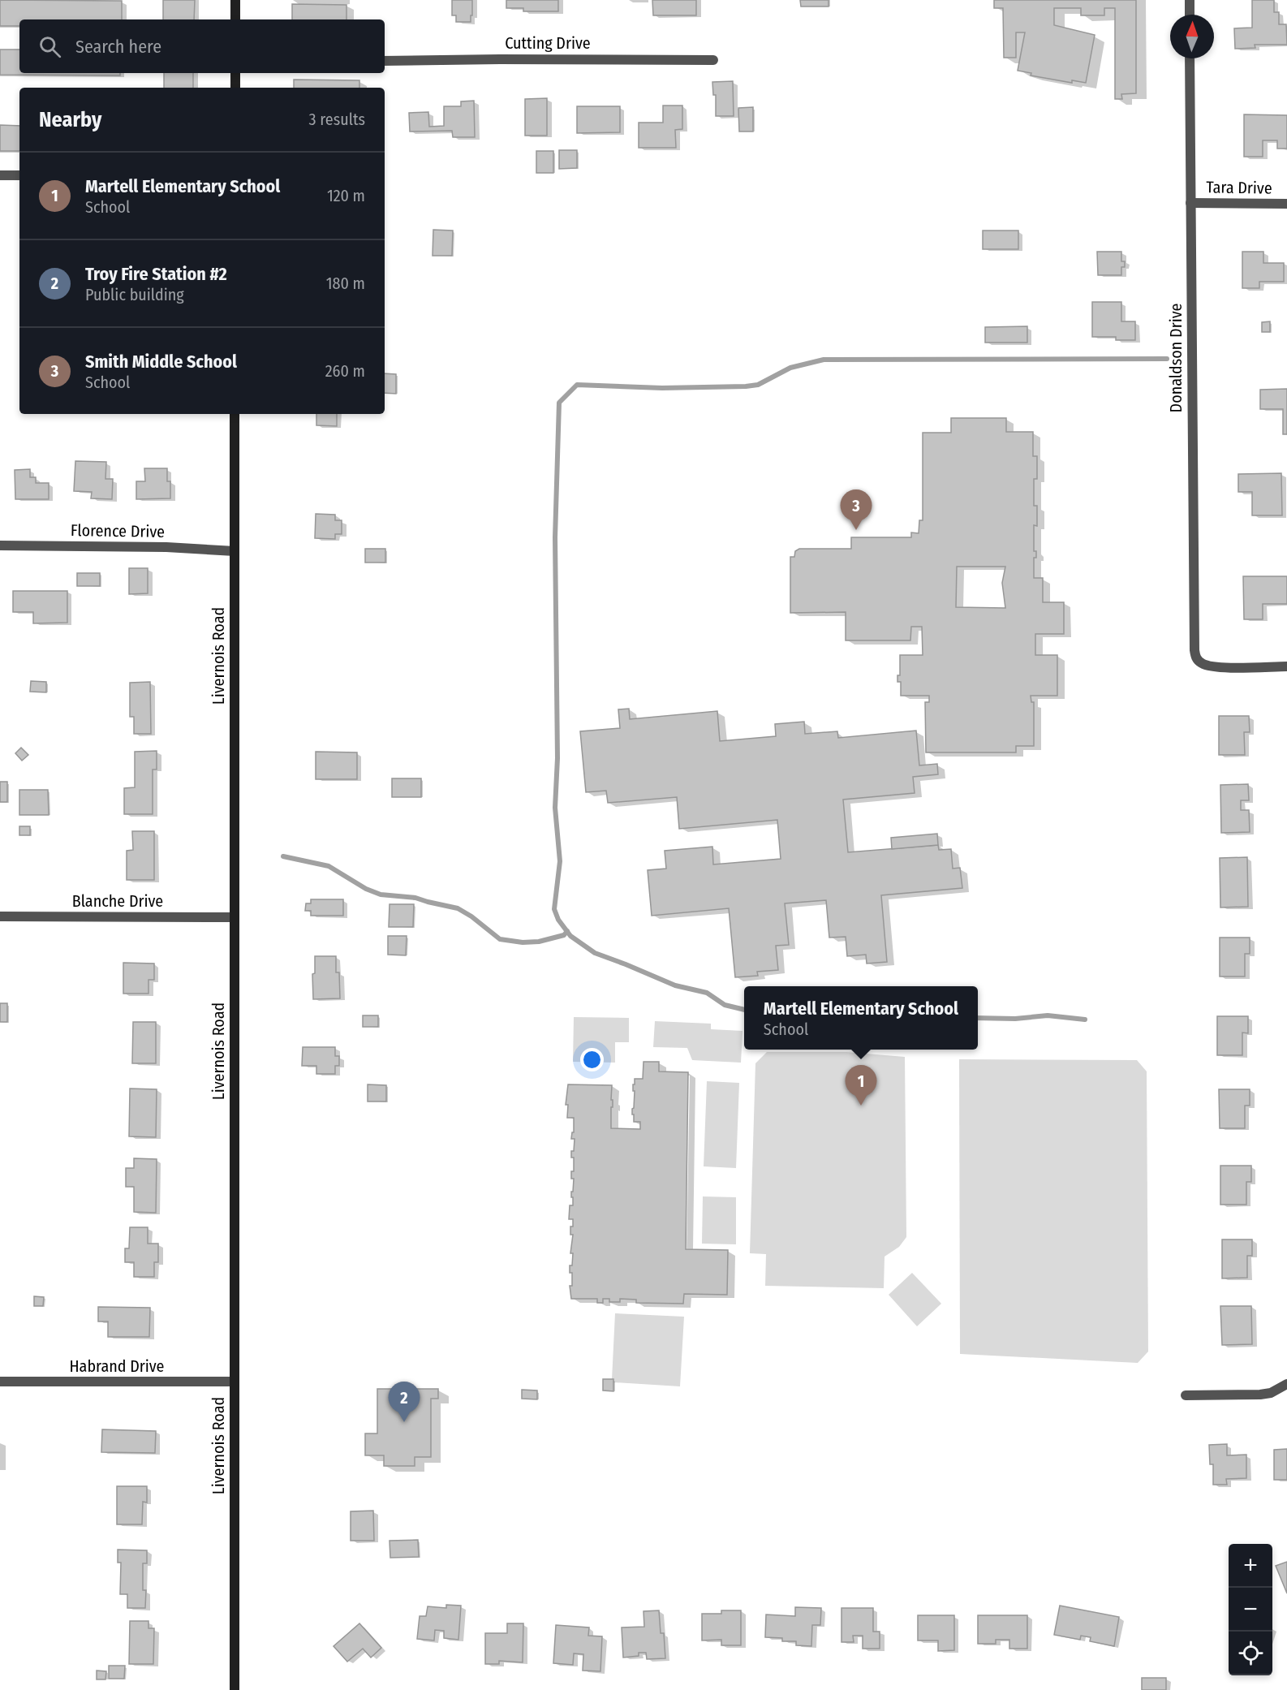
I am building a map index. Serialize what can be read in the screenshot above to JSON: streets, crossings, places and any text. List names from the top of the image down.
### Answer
{
  "streets": {
    "main road": ["Livernois Road"],
    "street": [
      "Cutting Drive",
      "Tara Drive",
      "Donaldson Drive",
      "Florence Drive",
      "Blanche Drive",
      "Habrand Drive"
    ]
  },
  "crossings": [
    ["Tara Drive", "Donaldson Drive"],
    ["Florence Drive", "Livernois Road"],
    ["Livernois Road", "Blanche Drive"],
    ["Livernois Road", "Habrand Drive"]
  ],
  "north": "top",
  "page": {
    "search": "Search here",
    "heading": ["Nearby", "3 results"],
    "list": [
      {
        "mark": "1",
        "name": "Martell Elementary School",
        "note": "School",
        "value": "120 m"
      },
      {
        "mark": "2",
        "name": "Troy Fire Station #2",
        "note": "Public building",
        "value": "180 m"
      },
      {
        "mark": "3",
        "name": "Smith Middle School",
        "note": "School",
        "value": "260 m"
      }
    ],
    "pins": ["3", "1", "2"],
    "popup": ["Martell Elementary School", "School"],
    "map_buttons": ["+", "−"]
  }
}
